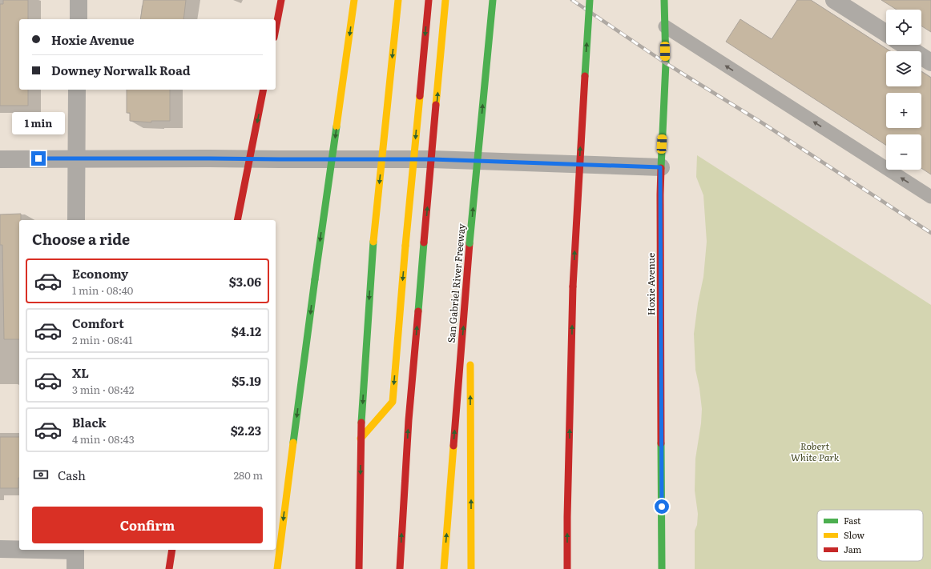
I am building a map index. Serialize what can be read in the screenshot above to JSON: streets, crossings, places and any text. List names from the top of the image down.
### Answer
{
  "streets": {
    "main road": ["San Gabriel River Freeway", "Hoxie Avenue"]
  },
  "parks": ["Robert White Park"],
  "legend": ["Fast", "Slow", "Jam"],
  "page": {
    "map_buttons": ["+", "−"],
    "banner": ["Hoxie Avenue", "Downey Norwalk Road"],
    "bubble": "1 min",
    "heading": "Choose a ride",
    "list": [
      {
        "name": "Economy",
        "note": "1 min · 08:40",
        "value": "$3.06"
      },
      {
        "name": "Comfort",
        "note": "2 min · 08:41",
        "value": "$4.12"
      },
      {
        "name": "XL",
        "note": "3 min · 08:42",
        "value": "$5.19"
      },
      {
        "name": "Black",
        "note": "4 min · 08:43",
        "value": "$2.23"
      }
    ],
    "pay": ["Cash", "280 m"],
    "buttons": "Confirm"
  }
}
